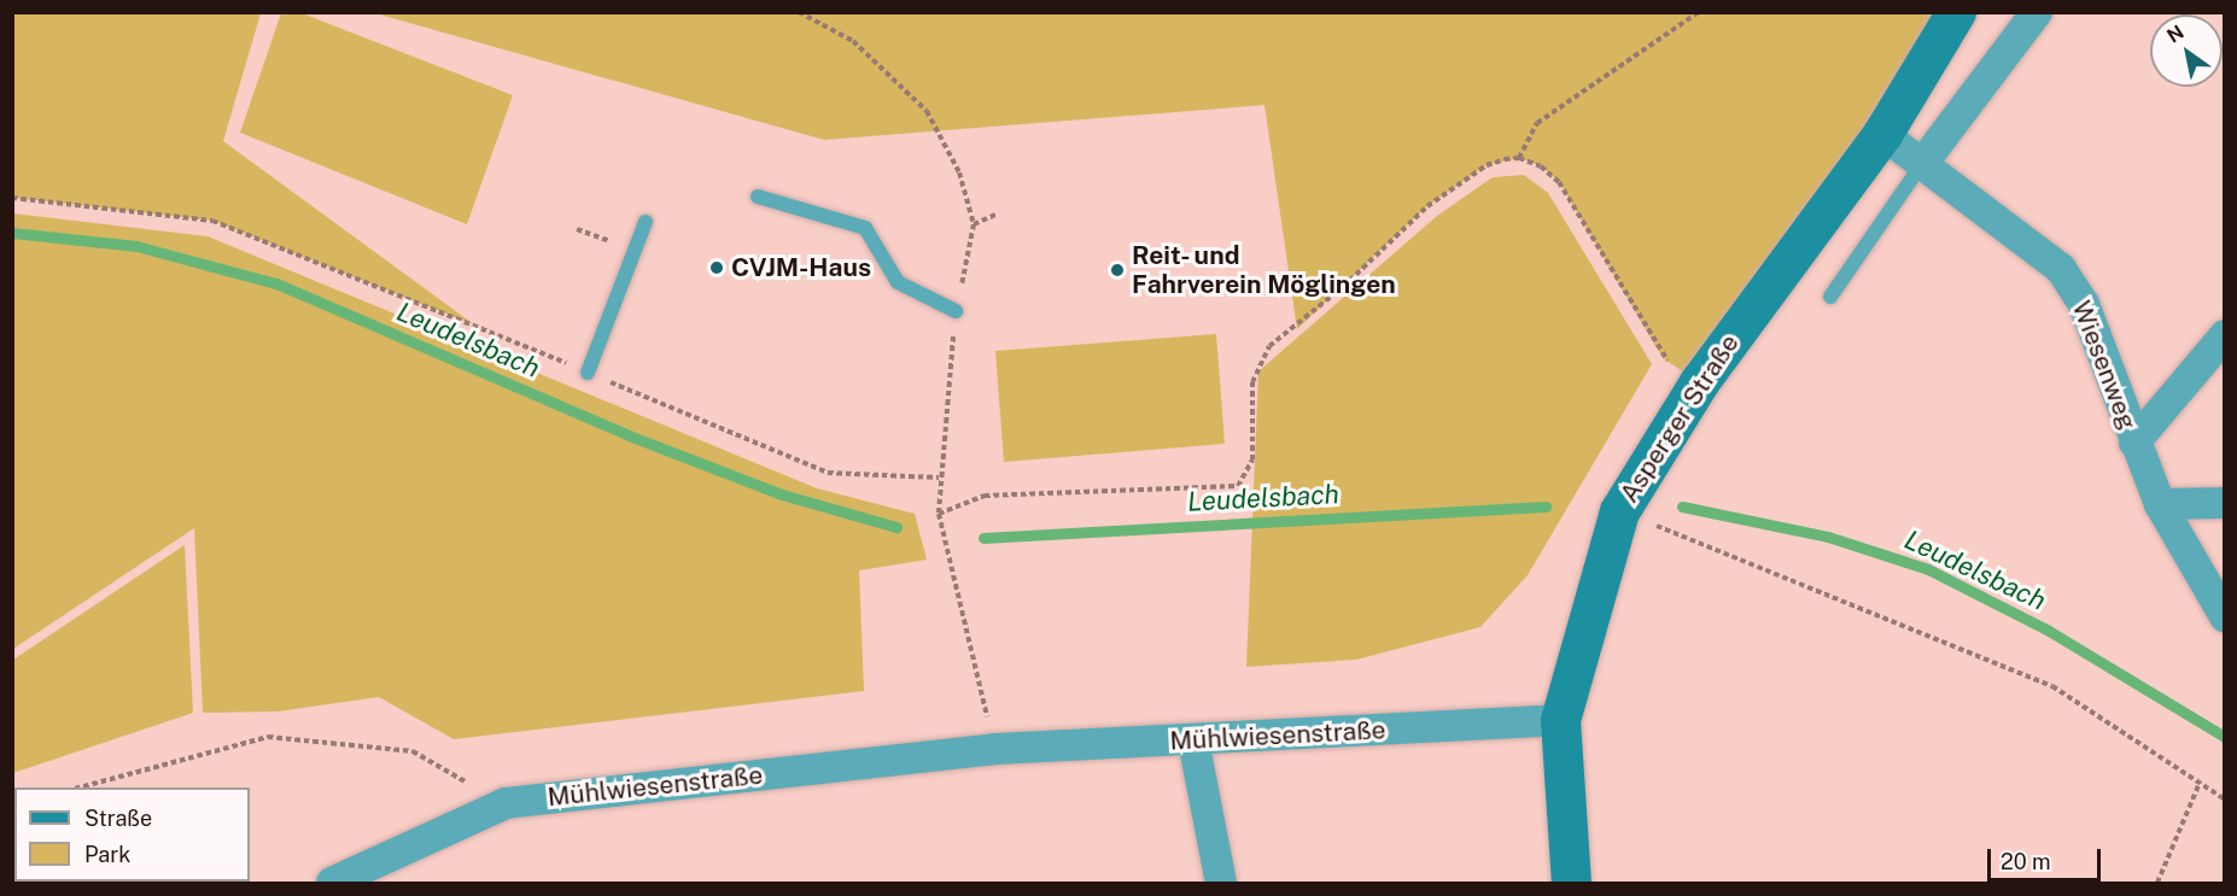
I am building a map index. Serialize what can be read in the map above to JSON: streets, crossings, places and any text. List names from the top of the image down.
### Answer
{
  "streets": {
    "street": ["Wiesenweg", "Asperger Straße", "Mühlwiesenstraße"]
  },
  "crossings": [
    ["Wiesenweg", "Asperger Straße"],
    ["Asperger Straße", "Mühlwiesenstraße"]
  ],
  "water": ["Leudelsbach"],
  "places": ["CVJM-Haus", "Reit- und Fahrverein Möglingen"],
  "legend": ["Straße", "Park"],
  "scale_bar": "20 m",
  "north": "top left"
}
